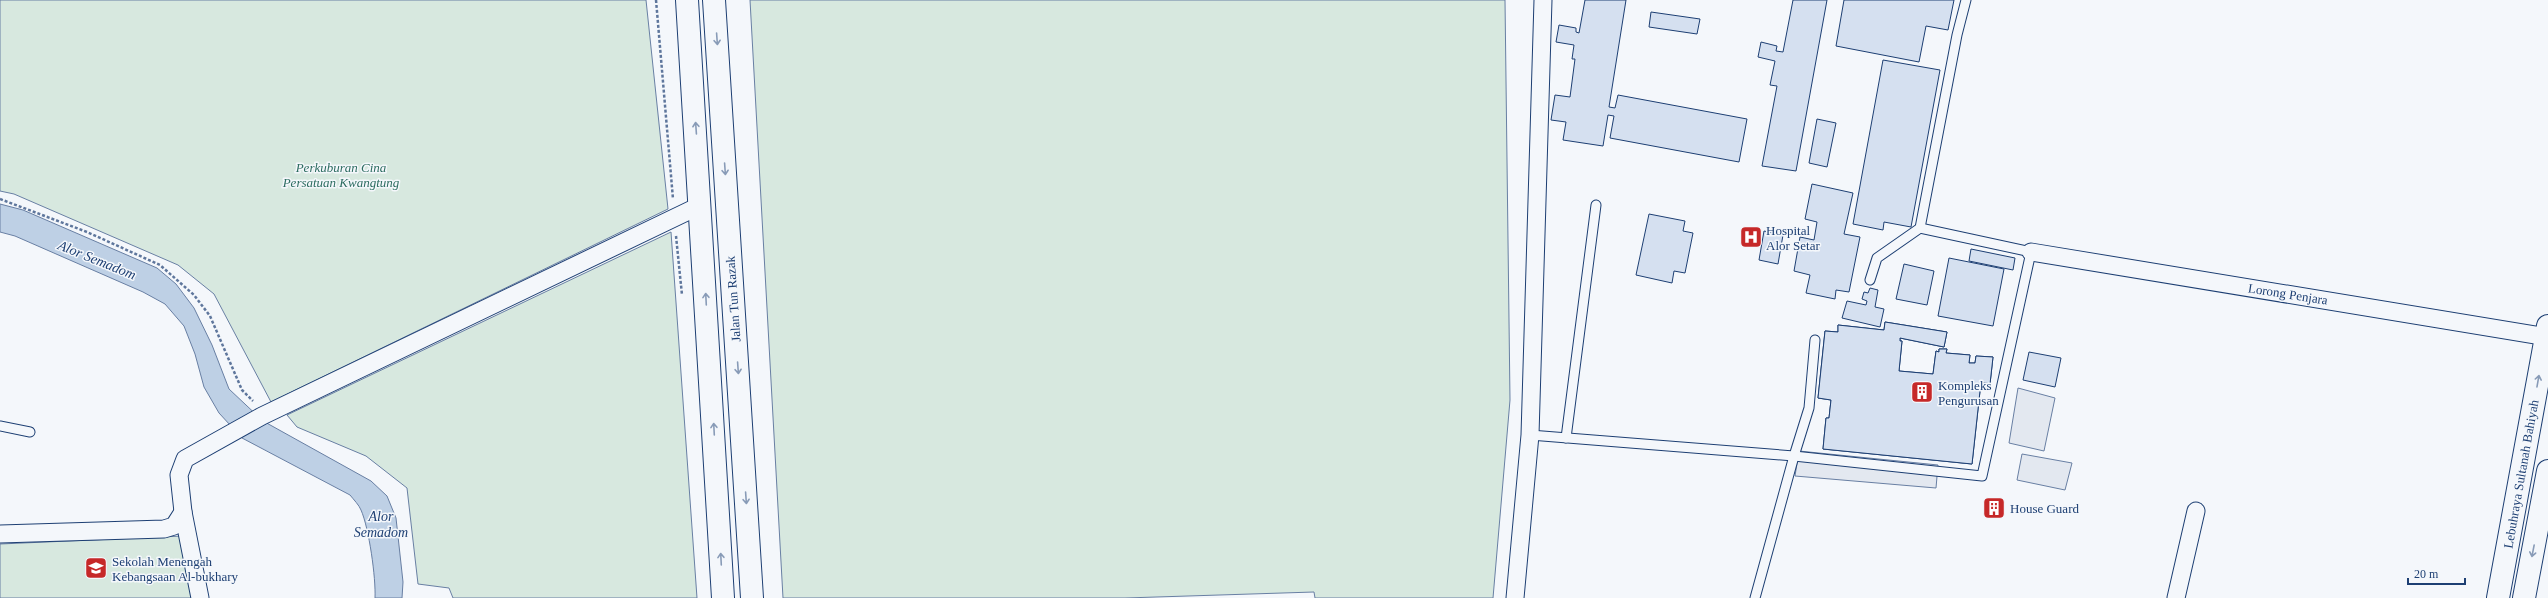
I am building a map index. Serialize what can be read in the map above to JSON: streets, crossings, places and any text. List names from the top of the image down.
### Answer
{
  "streets": {
    "main road": ["Jalan Tun Razak", "Lebuhraya Sultanah Bahiyah"],
    "street": ["Lorong Penjara"]
  },
  "crossings": [
    ["Lorong Penjara", "Lebuhraya Sultanah Bahiyah"]
  ],
  "water": ["Alor Semadom"],
  "parks": ["Perkuburan Cina Persatuan Kwangtung"],
  "places": {
    "hospital": ["Hospital Alor Setar"],
    "building": ["Kompleks Pengurusan", "House Guard"],
    "school or university": ["Sekolah Menengah Kebangsaan Al-bukhary"]
  },
  "scale_bar": "20 m"
}
